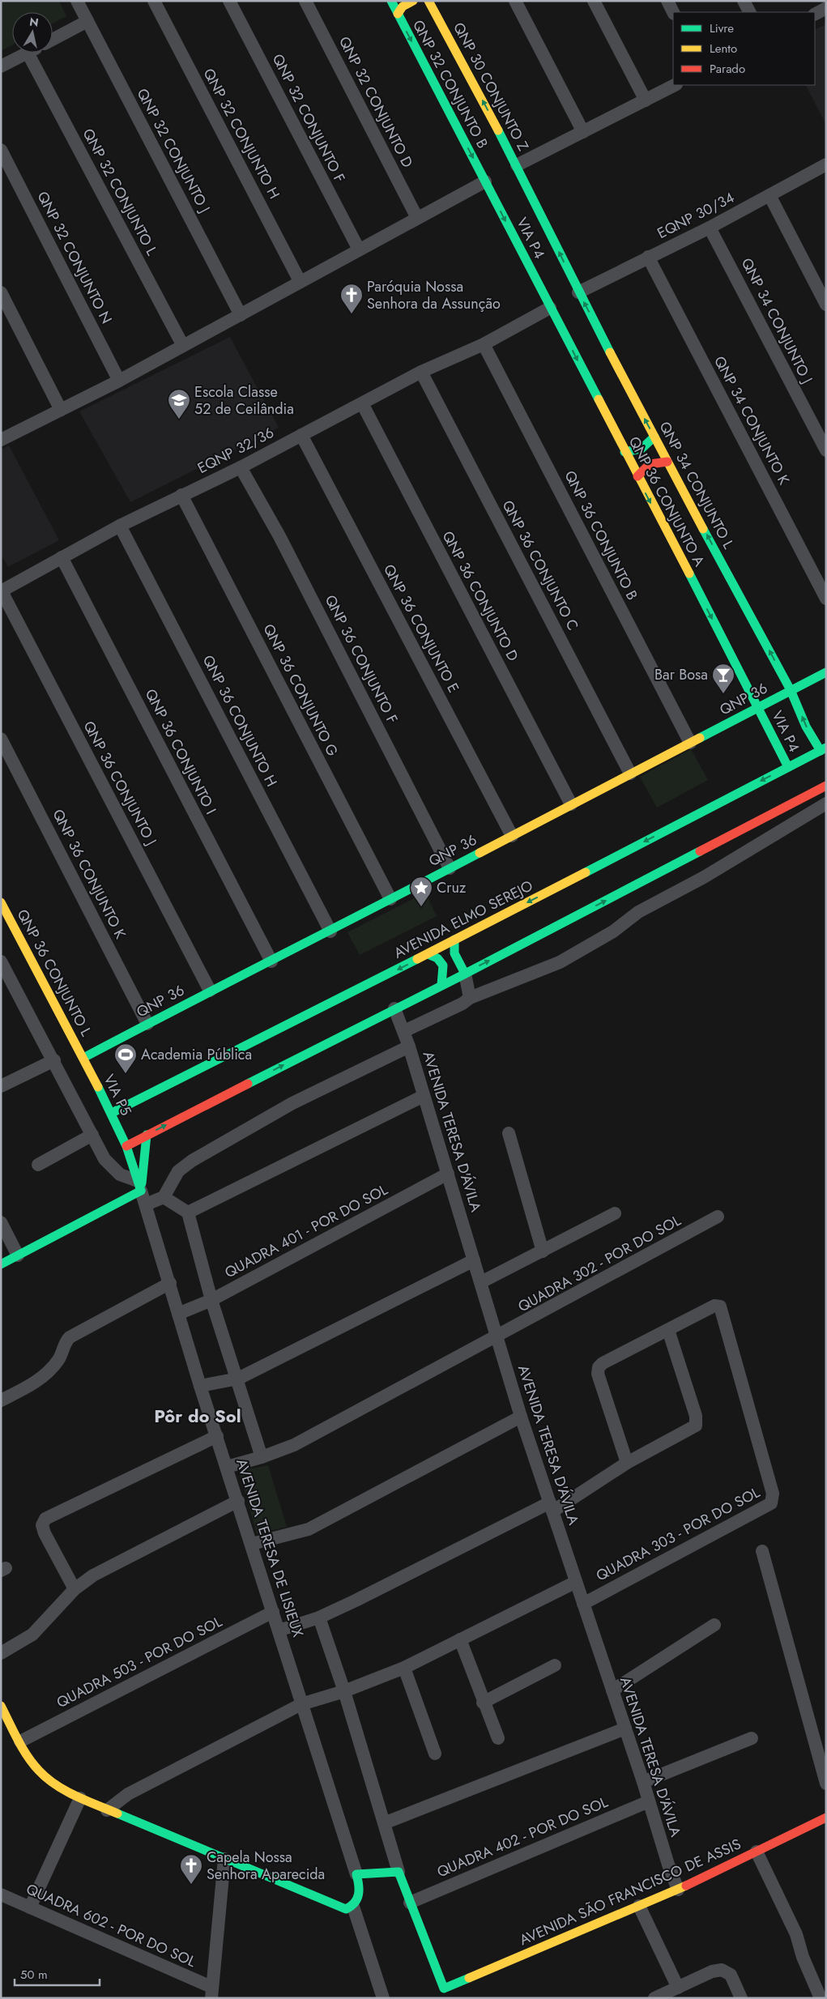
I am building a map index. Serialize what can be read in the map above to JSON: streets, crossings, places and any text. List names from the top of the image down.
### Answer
{
  "streets": {
    "street": [
      "QNP 32 CONJUNTO B",
      "QNP 30 CONJUNTO Z",
      "QNP 32 CONJUNTO D",
      "QNP 32 CONJUNTO F",
      "QNP 32 CONJUNTO H",
      "QNP 32 CONJUNTO J",
      "QNP 32 CONJUNTO L",
      "EQNP 30/34",
      "VIA P4",
      "QNP 32 CONJUNTO N",
      "QNP 34 CONJUNTO J",
      "QNP 34 CONJUNTO K",
      "EQNP 32/36",
      "QNP 34 CONJUNTO L",
      "QNP 36 CONJUNTO A",
      "QNP 36 CONJUNTO B",
      "QNP 36 CONJUNTO C",
      "QNP 36 CONJUNTO D",
      "QNP 36 CONJUNTO E",
      "QNP 36 CONJUNTO F",
      "QNP 36 CONJUNTO G",
      "QNP 36",
      "QNP 36 CONJUNTO H",
      "QNP 36 CONJUNTO I",
      "QNP 36 CONJUNTO J",
      "QNP 36 CONJUNTO K",
      "AVENIDA ELMO SEREJO",
      "QNP 36 CONJUNTO L",
      "VIA P5",
      "AVENIDA TERESA D'ÁVILA",
      "QUADRA 401 - POR DO SOL",
      "QUADRA 302 - POR DO SOL",
      "QUADRA 303 - POR DO SOL",
      "AVENIDA TERESA DE LISIEUX",
      "QUADRA 503 - POR DO SOL",
      "QUADRA 402 - POR DO SOL",
      "AVENIDA SÃO FRANCISCO DE ASSIS",
      "QUADRA 602 - POR DO SOL"
    ]
  },
  "crossings": [
    ["QNP 32 CONJUNTO B", "VIA P4"],
    ["QNP 30 CONJUNTO Z", "VIA P4"],
    ["EQNP 30/34", "VIA P4"],
    ["EQNP 30/34", "QNP 34 CONJUNTO J"],
    ["EQNP 30/34", "QNP 34 CONJUNTO K"],
    ["EQNP 30/34", "QNP 34 CONJUNTO L"],
    ["VIA P4", "EQNP 32/36"],
    ["VIA P4", "QNP 34 CONJUNTO L"],
    ["VIA P4", "QNP 36 CONJUNTO A"],
    ["VIA P4", "QNP 36"],
    ["VIA P4", "AVENIDA ELMO SEREJO"],
    ["EQNP 32/36", "QNP 36 CONJUNTO A"],
    ["EQNP 32/36", "QNP 36 CONJUNTO B"],
    ["EQNP 32/36", "QNP 36 CONJUNTO C"],
    ["EQNP 32/36", "QNP 36 CONJUNTO D"],
    ["EQNP 32/36", "QNP 36 CONJUNTO E"],
    ["EQNP 32/36", "QNP 36 CONJUNTO F"],
    ["EQNP 32/36", "QNP 36 CONJUNTO G"],
    ["EQNP 32/36", "QNP 36 CONJUNTO H"],
    ["EQNP 32/36", "QNP 36 CONJUNTO I"],
    ["EQNP 32/36", "QNP 36 CONJUNTO J"],
    ["QNP 34 CONJUNTO L", "QNP 36"],
    ["QNP 36 CONJUNTO A", "QNP 36"],
    ["QNP 36 CONJUNTO B", "QNP 36"],
    ["QNP 36 CONJUNTO C", "QNP 36"],
    ["QNP 36 CONJUNTO D", "QNP 36"],
    ["QNP 36 CONJUNTO E", "QNP 36"],
    ["QNP 36 CONJUNTO F", "QNP 36"],
    ["QNP 36 CONJUNTO G", "QNP 36"],
    ["QNP 36", "QNP 36 CONJUNTO H"],
    ["QNP 36", "QNP 36 CONJUNTO I"],
    ["QNP 36", "QNP 36 CONJUNTO J"],
    ["QNP 36", "QNP 36 CONJUNTO K"],
    ["QNP 36", "QNP 36 CONJUNTO L"],
    ["QNP 36", "VIA P5"],
    ["AVENIDA ELMO SEREJO", "VIA P5"],
    ["QNP 36 CONJUNTO L", "VIA P5"],
    ["VIA P5", "AVENIDA TERESA DE LISIEUX"],
    ["AVENIDA TERESA D'ÁVILA", "QUADRA 401 - POR DO SOL"],
    ["AVENIDA TERESA D'ÁVILA", "QUADRA 302 - POR DO SOL"],
    ["AVENIDA TERESA D'ÁVILA", "QUADRA 303 - POR DO SOL"],
    ["AVENIDA TERESA D'ÁVILA", "QUADRA 402 - POR DO SOL"],
    ["AVENIDA TERESA D'ÁVILA", "AVENIDA SÃO FRANCISCO DE ASSIS"],
    ["QUADRA 401 - POR DO SOL", "AVENIDA TERESA DE LISIEUX"],
    ["AVENIDA TERESA DE LISIEUX", "QUADRA 503 - POR DO SOL"]
  ],
  "one_way": ["QNP 32 CONJUNTO B", "QNP 34 CONJUNTO L", "QNP 36 CONJUNTO A"],
  "districts": ["Pôr do Sol"],
  "places": {
    "church": ["Paróquia Nossa Senhora da Assunção", "Capela Nossa Senhora Aparecida"],
    "school or university": ["Escola Classe 52 de Ceilândia"],
    "bar": ["Bar Bosa"],
    "place": ["Cruz"],
    "sports": ["Academia Pública"]
  },
  "legend": ["Livre", "Lento", "Parado"],
  "scale_bar": "50 m",
  "north": "top"
}
